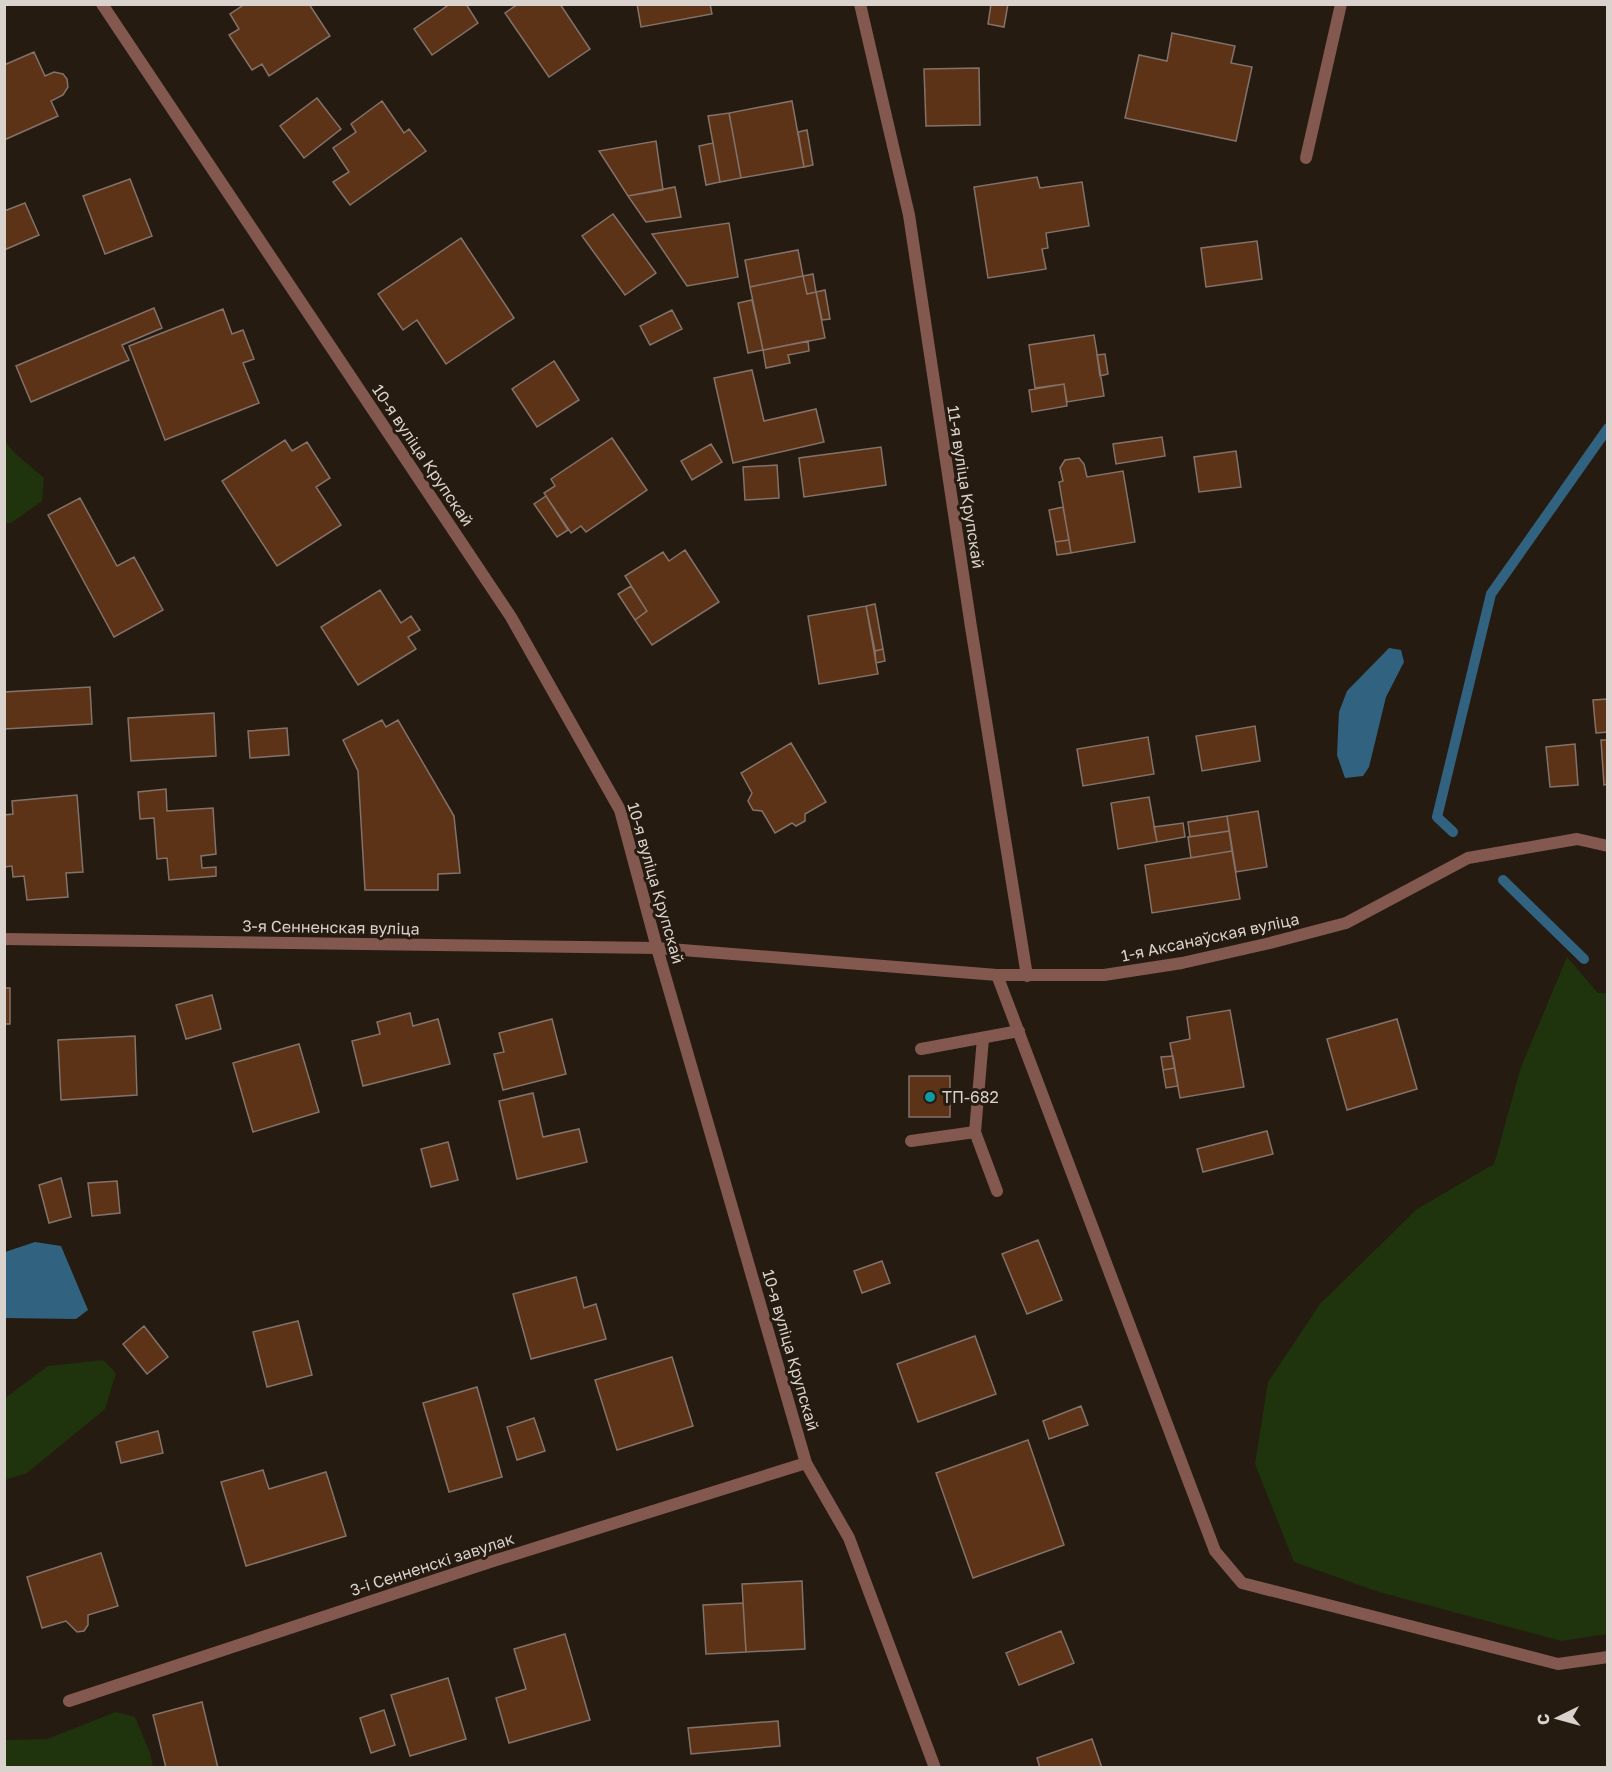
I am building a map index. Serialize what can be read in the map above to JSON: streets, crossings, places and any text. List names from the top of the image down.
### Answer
{
  "streets": {
    "street": [
      "10-я вуліца Крупскай",
      "11-я вуліца Крупскай",
      "3-я Сенненская вуліца",
      "1-я Аксанаўская вуліца",
      "3-і Сенненскі завулак"
    ]
  },
  "crossings": [
    ["10-я вуліца Крупскай", "3-я Сенненская вуліца"],
    ["10-я вуліца Крупскай", "1-я Аксанаўская вуліца"],
    ["10-я вуліца Крупскай", "3-і Сенненскі завулак"],
    ["11-я вуліца Крупскай", "1-я Аксанаўская вуліца"],
    ["3-я Сенненская вуліца", "1-я Аксанаўская вуліца"]
  ],
  "places": ["ТП-682"],
  "north": "left"
}
